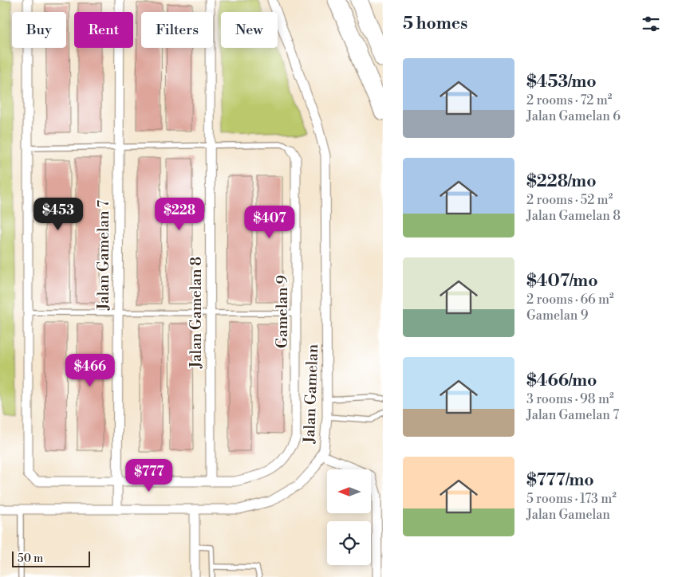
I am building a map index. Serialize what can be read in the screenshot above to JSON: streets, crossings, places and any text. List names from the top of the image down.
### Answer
{
  "streets": {
    "street": [
      "Jalan Gamelan 7",
      "Gamelan 9",
      "Jalan Gamelan 8",
      "Jalan Gamelan"
    ]
  },
  "crossings": [
    ["Jalan Gamelan 7", "Gamelan 9"],
    ["Jalan Gamelan 7", "Jalan Gamelan"],
    ["Gamelan 9", "Jalan Gamelan 8"]
  ],
  "scale_bar": "50 m",
  "north": "left",
  "page": {
    "heading": "5 homes",
    "chip": [
      "Buy",
      "Rent",
      "Filters",
      "New"
    ],
    "list": [
      {
        "name": "$453/mo",
        "note": "2 rooms · 72 m² · Jalan Gamelan 6"
      },
      {
        "name": "$228/mo",
        "note": "2 rooms · 52 m² · Jalan Gamelan 8"
      },
      {
        "name": "$407/mo",
        "note": "2 rooms · 66 m² · Gamelan 9"
      },
      {
        "name": "$466/mo",
        "note": "3 rooms · 98 m² · Jalan Gamelan 7"
      },
      {
        "name": "$777/mo",
        "note": "5 rooms · 173 m² · Jalan Gamelan"
      }
    ],
    "price": [
      "$453",
      "$228",
      "$407",
      "$466",
      "$777"
    ],
    "scale": "50 m"
  }
}
